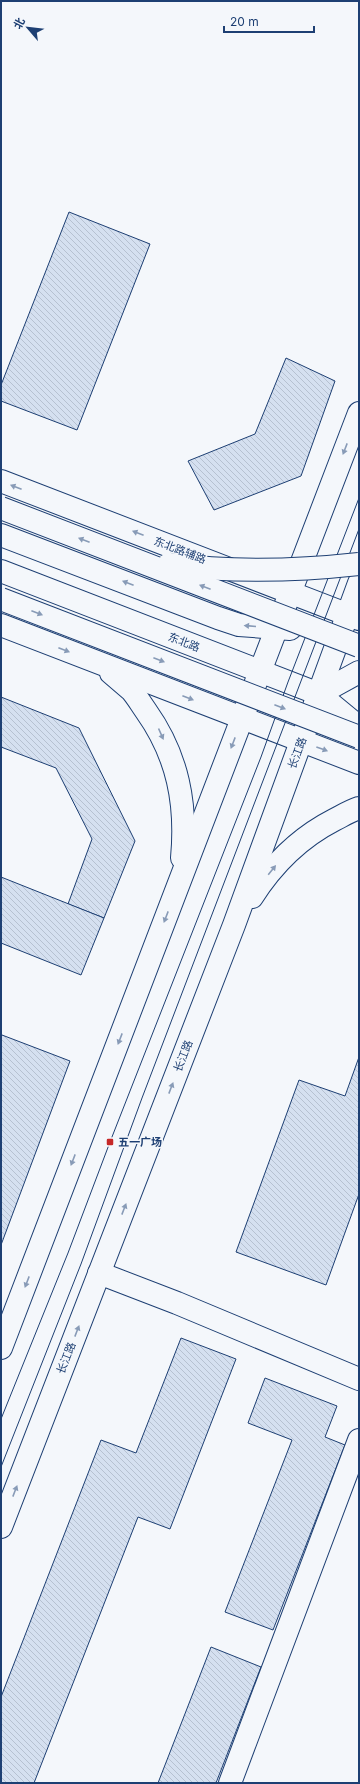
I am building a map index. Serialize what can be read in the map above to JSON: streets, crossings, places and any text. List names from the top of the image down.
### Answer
{
  "streets": {
    "main road": ["东北路辅路", "东北路", "长江路"]
  },
  "crossings": [
    ["东北路辅路", "长江路"],
    ["东北路", "长江路"]
  ],
  "places": {
    "transit": ["五一广场"]
  },
  "scale_bar": "20 m",
  "north": "top left"
}
